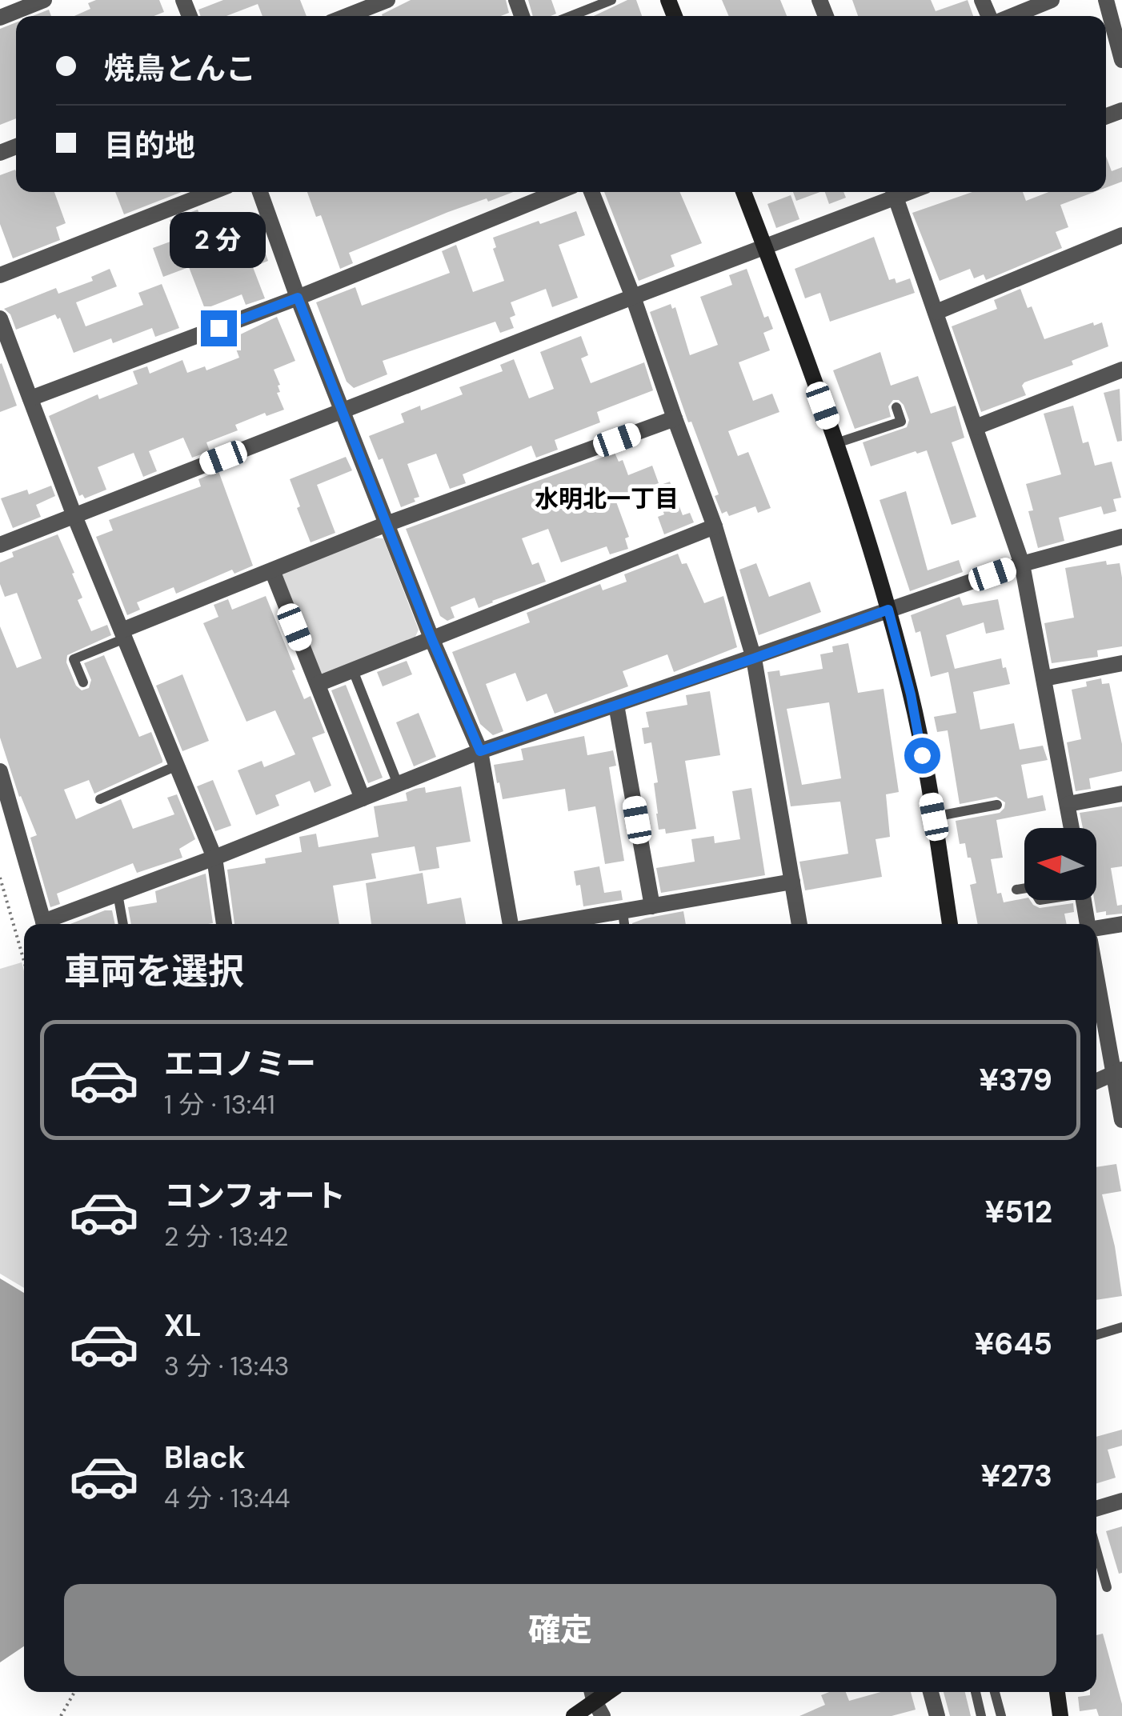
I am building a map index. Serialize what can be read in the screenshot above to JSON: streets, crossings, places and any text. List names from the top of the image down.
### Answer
{
  "districts": ["水明北一丁目"],
  "north": "left",
  "page": {
    "banner": ["焼鳥とんこ", "目的地"],
    "bubble": "2 分",
    "heading": "車両を選択",
    "list": [
      {
        "name": "エコノミー",
        "note": "1 分 · 13:41",
        "value": "¥379"
      },
      {
        "name": "コンフォート",
        "note": "2 分 · 13:42",
        "value": "¥512"
      },
      {
        "name": "XL",
        "note": "3 分 · 13:43",
        "value": "¥645"
      },
      {
        "name": "Black",
        "note": "4 分 · 13:44",
        "value": "¥273"
      }
    ],
    "buttons": "確定"
  }
}
